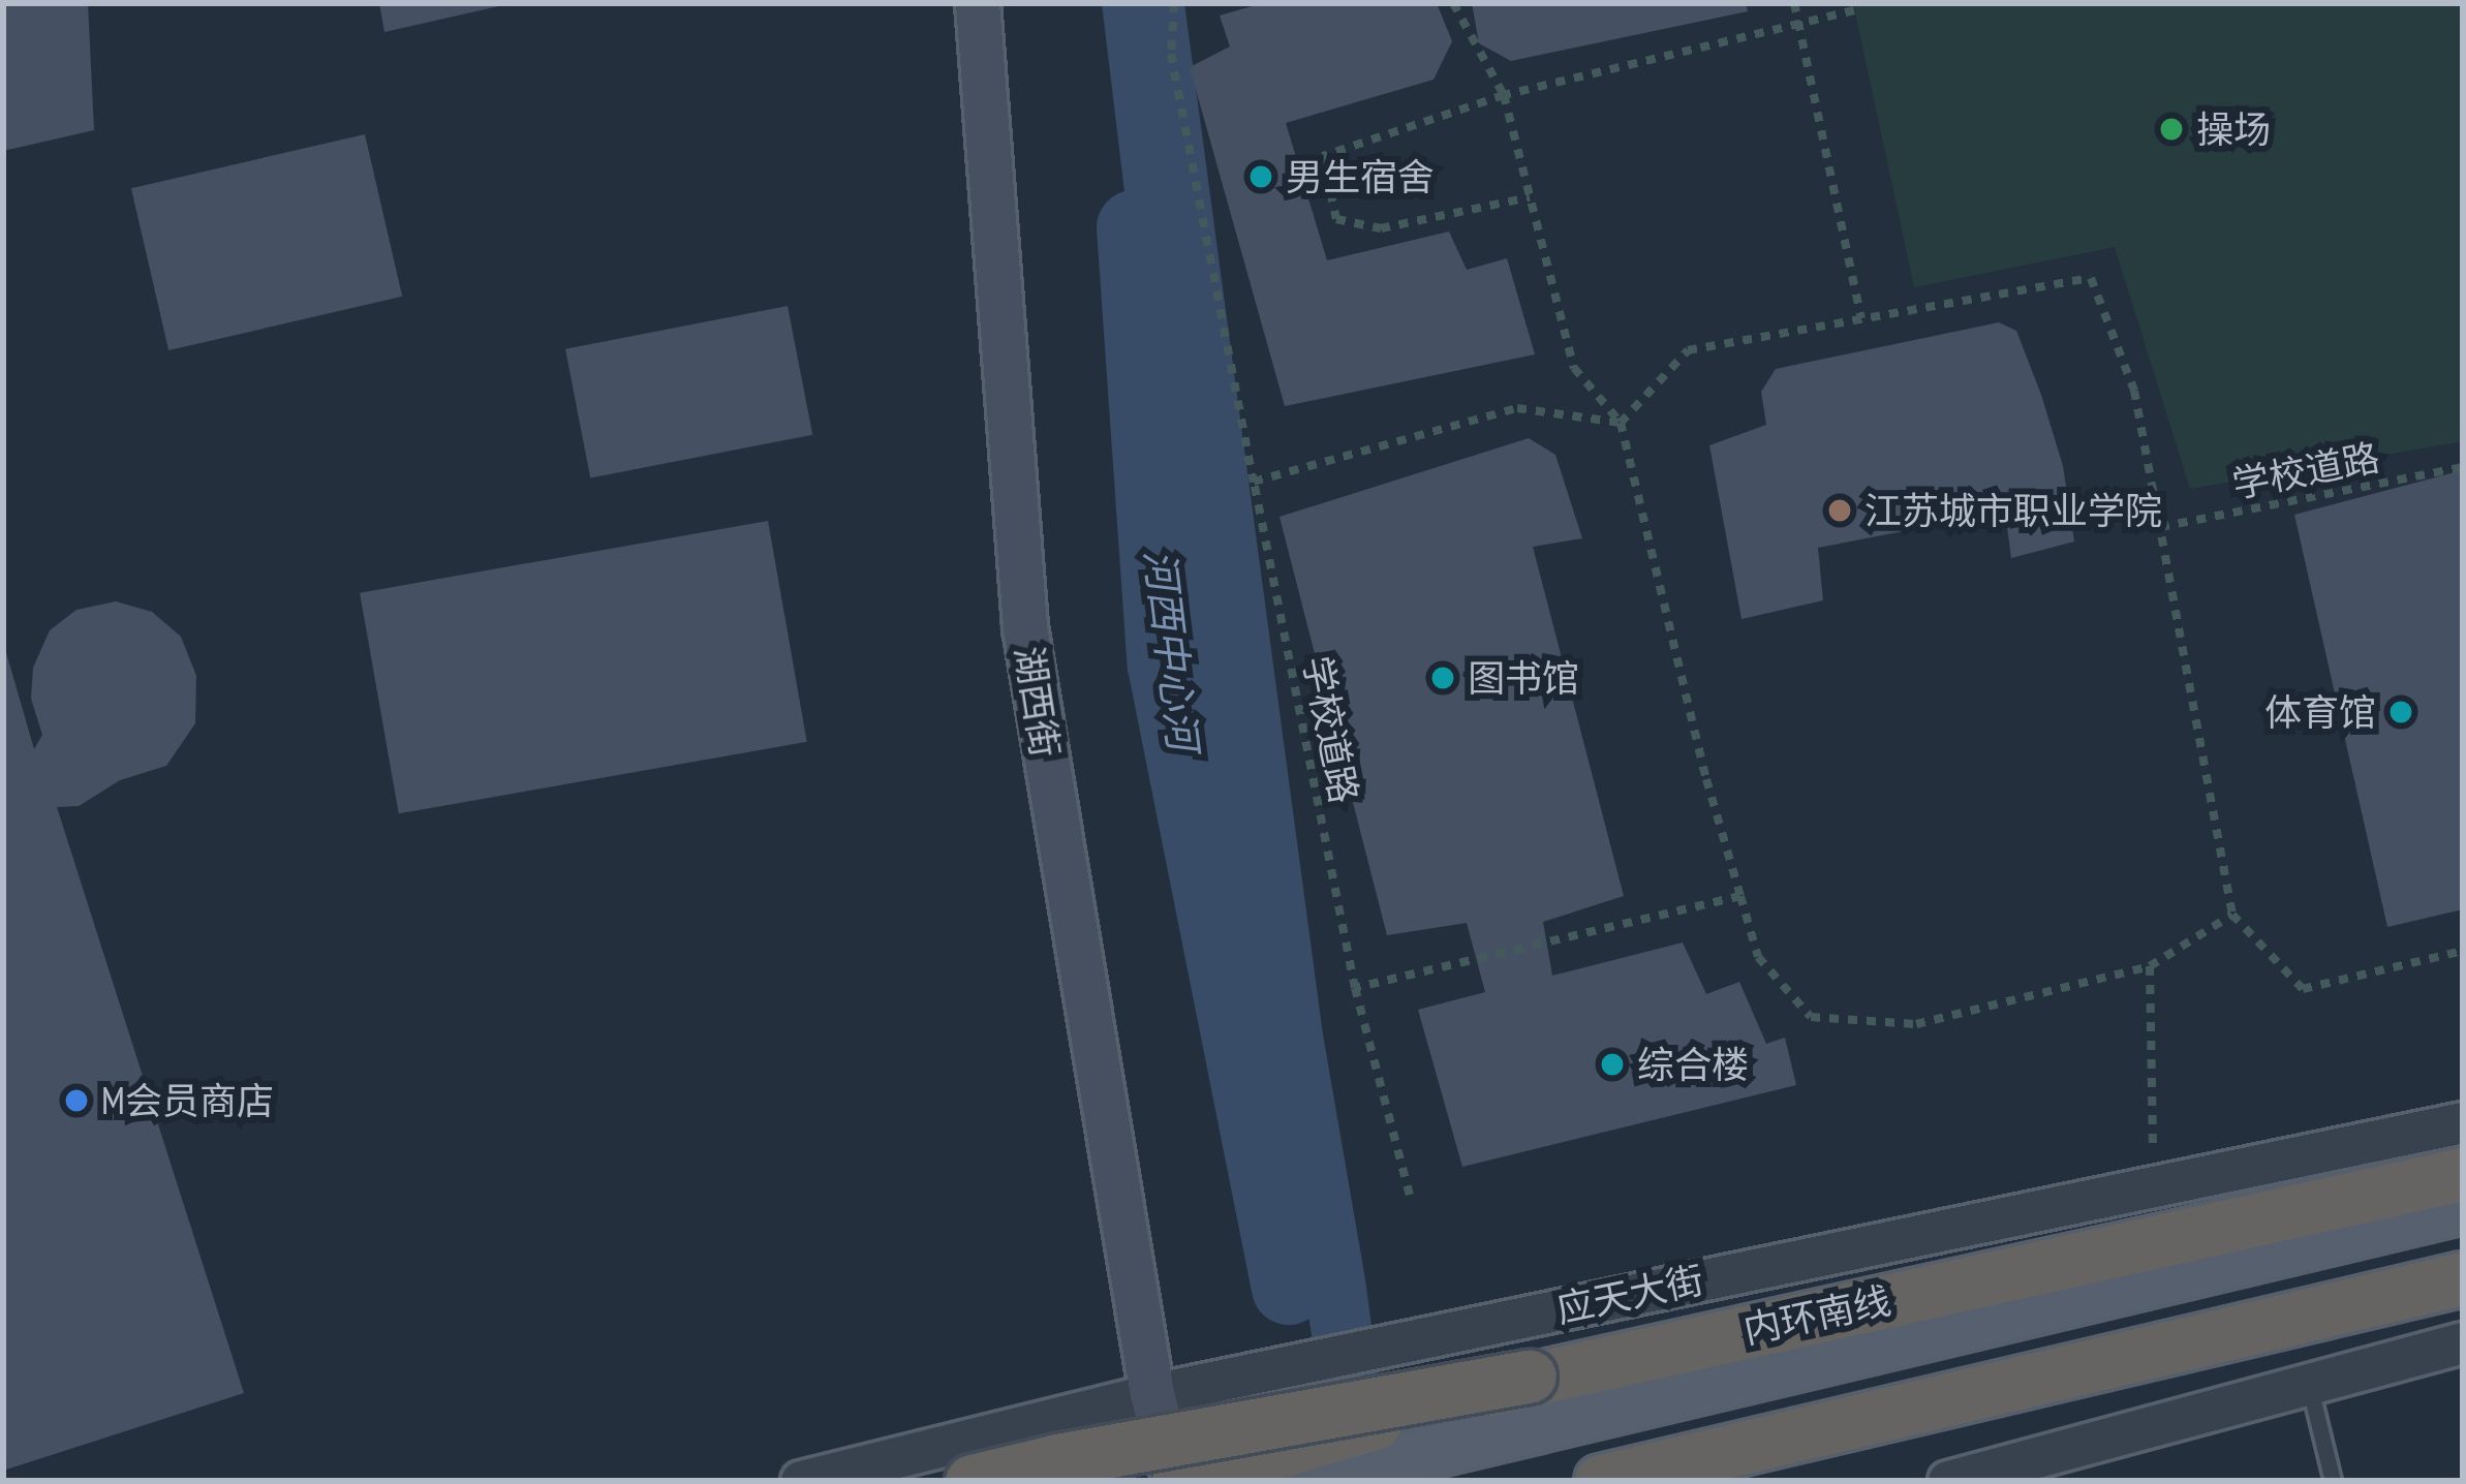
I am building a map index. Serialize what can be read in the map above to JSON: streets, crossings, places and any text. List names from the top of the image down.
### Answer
{
  "streets": {
    "highway": ["内环南线"],
    "main road": ["湖西街"],
    "street": ["应天大街"],
    "path": ["学校道路"]
  },
  "crossings": [
    ["湖西街", "应天大街"],
    ["湖西街", "内环南线"]
  ],
  "water": ["河西中心河"],
  "places": [
    "操场",
    "男生宿舍",
    "江苏城市职业学院",
    "图书馆",
    "体育馆",
    "综合楼",
    "M会员商店"
  ]
}
